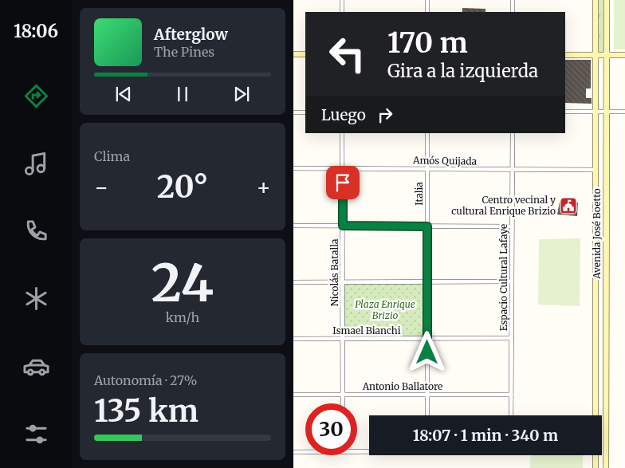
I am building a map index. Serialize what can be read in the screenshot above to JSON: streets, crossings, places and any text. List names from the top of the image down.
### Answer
{
  "streets": {
    "main road": ["Avenida José Boetto"],
    "street": [
      "Amós Quijada",
      "Italia",
      "Nicolás Batalla",
      "Espacio Cultural Lafaye",
      "Ismael Bianchi",
      "Antonio Ballatore"
    ]
  },
  "crossings": [
    ["Amós Quijada", "Italia"],
    ["Amós Quijada", "Avenida José Boetto"],
    ["Amós Quijada", "Nicolás Batalla"],
    ["Amós Quijada", "Espacio Cultural Lafaye"],
    ["Italia", "Ismael Bianchi"],
    ["Italia", "Antonio Ballatore"],
    ["Nicolás Batalla", "Ismael Bianchi"],
    ["Nicolás Batalla", "Antonio Ballatore"],
    ["Espacio Cultural Lafaye", "Ismael Bianchi"],
    ["Espacio Cultural Lafaye", "Antonio Ballatore"]
  ],
  "parks": ["Plaza Enrique Brizio"],
  "places": {
    "public building": ["Centro vecinal y cultural Enrique Brizio"]
  },
  "page": {
    "tabs": "18:06",
    "turn": ["170 m", "Gira a la izquierda"],
    "song": ["Afterglow", "The Pines"],
    "then": "Luego",
    "tile": [
      "Clima",
      ["24", "km/h"],
      ["Autonomía · 27%", "135 km"]
    ],
    "heat": ["−", "20°", "+"],
    "limit": "30",
    "trip": "18:07 · 1 min · 340 m"
  }
}
